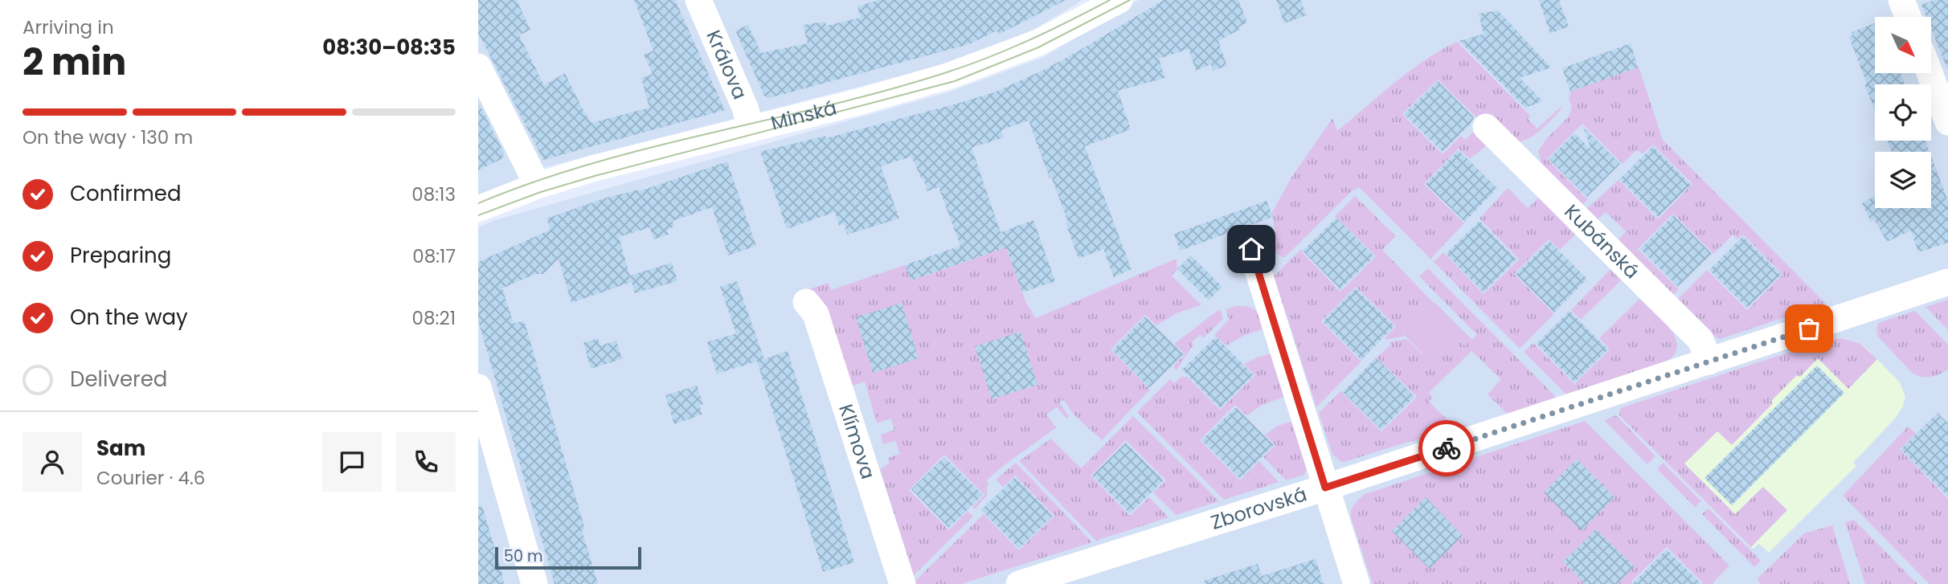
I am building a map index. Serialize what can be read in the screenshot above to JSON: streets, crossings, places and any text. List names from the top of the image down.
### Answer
{
  "streets": {
    "street": [
      "Králova",
      "Minská",
      "Kubánská",
      "Klímova",
      "Zborovská"
    ]
  },
  "crossings": [
    ["Králova", "Minská"],
    ["Kubánská", "Zborovská"]
  ],
  "scale_bar": "50 m",
  "north": "bottom right",
  "page": {
    "heading": ["2 min", "Arriving in", "08:30–08:35"],
    "panel": ["Sam", "Courier · 4.6"],
    "bar": "On the way · 130 m",
    "list": [
      ["Confirmed", "08:13"],
      ["Preparing", "08:17"],
      ["On the way", "08:21"],
      "Delivered"
    ],
    "scale": "50 m"
  }
}
